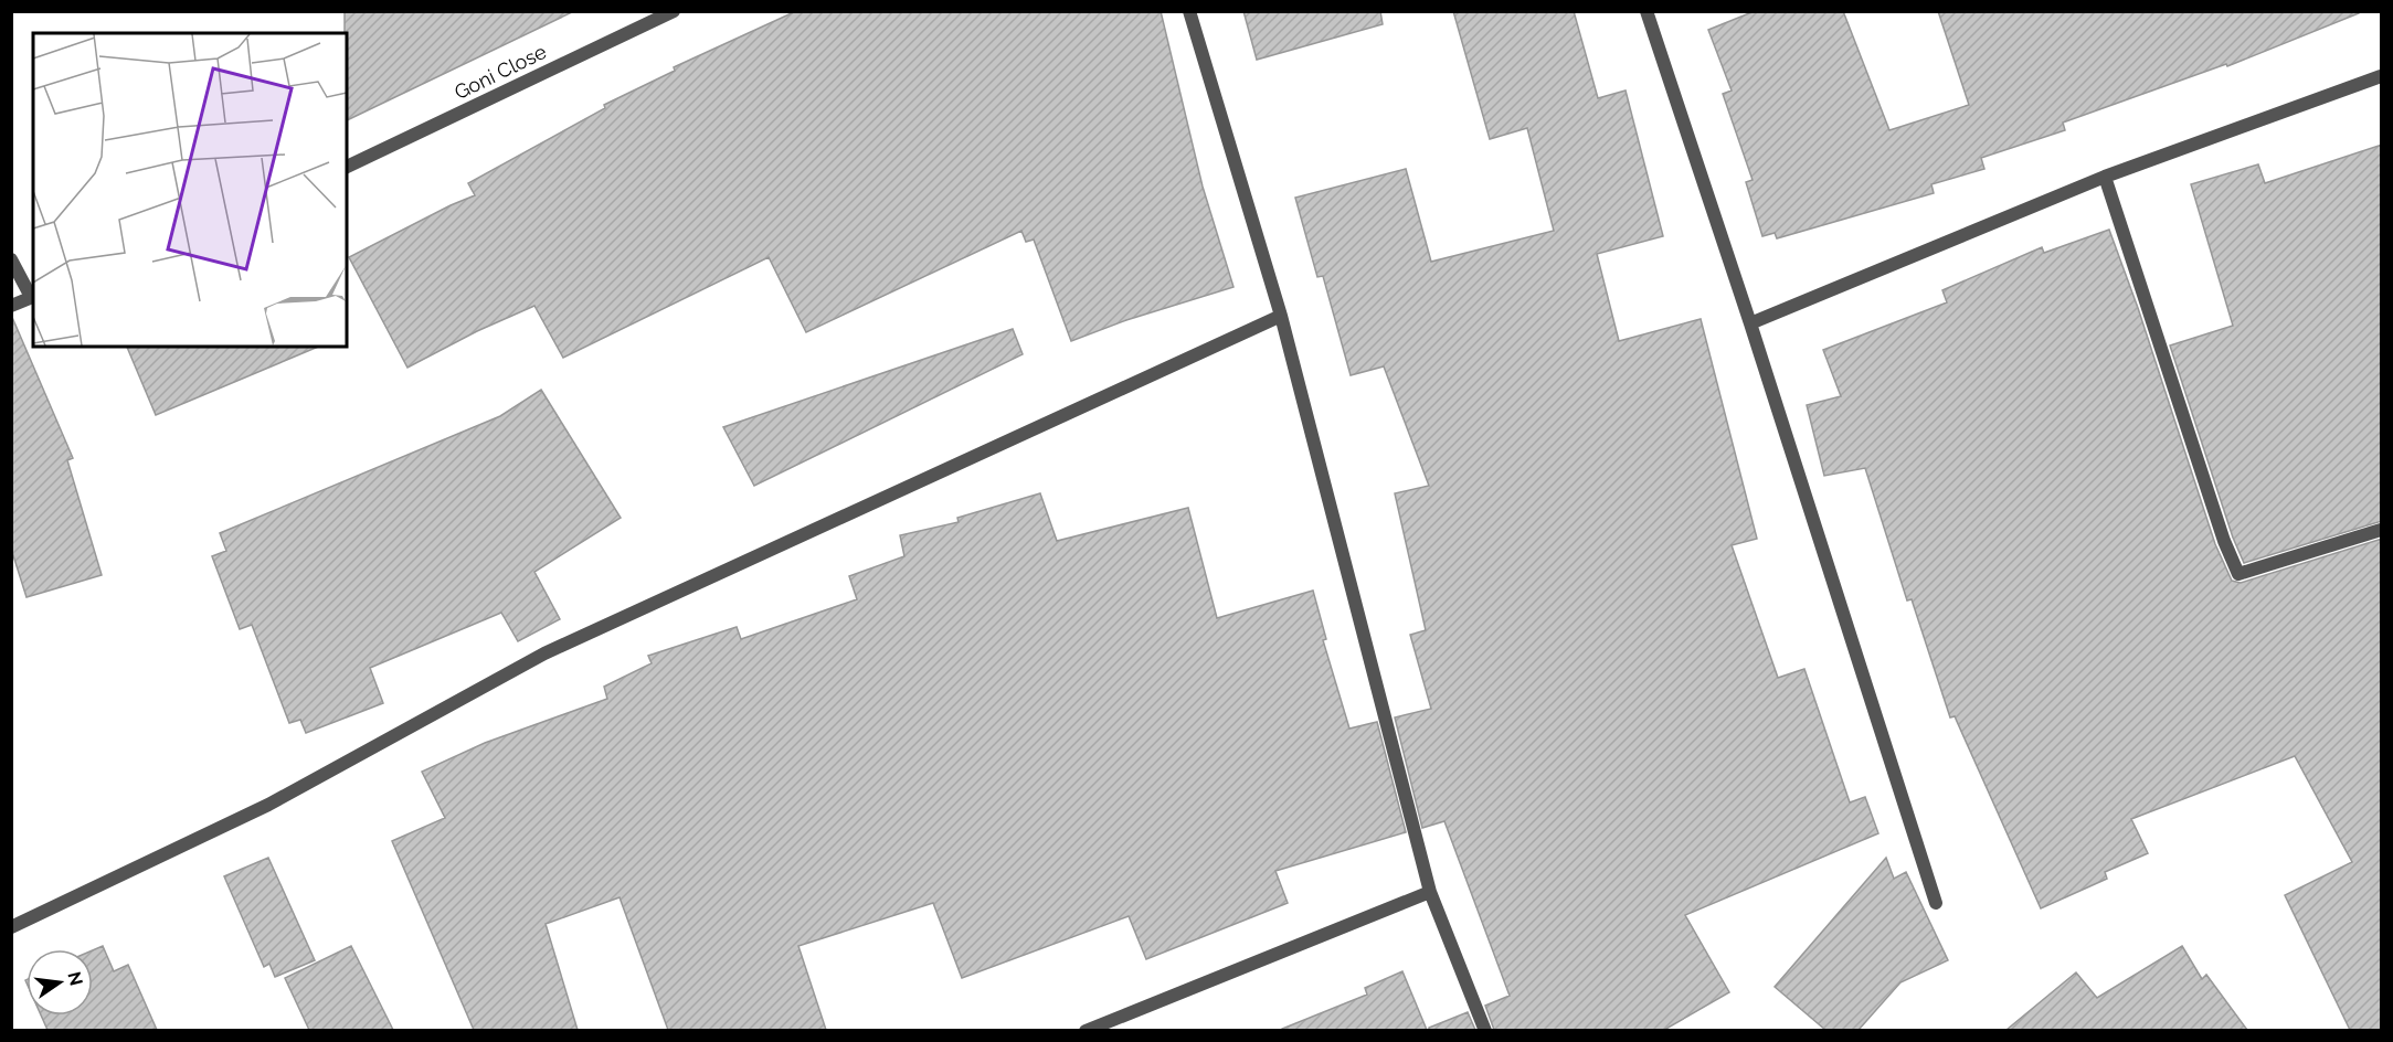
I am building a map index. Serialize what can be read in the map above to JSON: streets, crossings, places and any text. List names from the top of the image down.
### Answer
{
  "streets": {
    "street": ["Goni Close"]
  },
  "north": "right"
}
